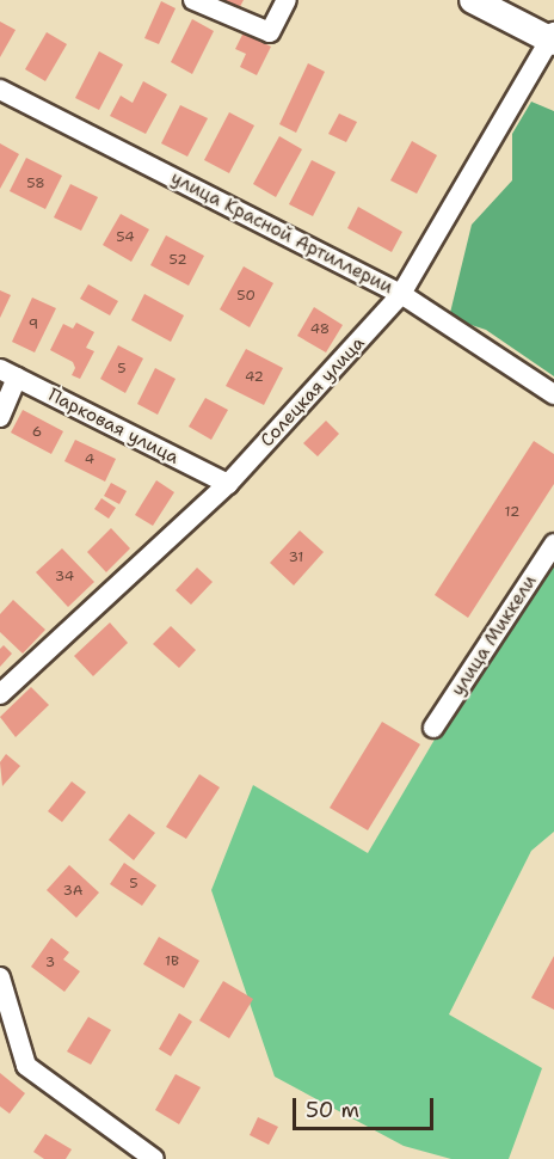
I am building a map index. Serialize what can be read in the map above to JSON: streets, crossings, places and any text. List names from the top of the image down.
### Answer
{
  "streets": {
    "street": [
      "улица Красной Артиллерии",
      "Солецкая улица",
      "Парковая улица",
      "улица Миккели"
    ]
  },
  "crossings": [
    ["улица Красной Артиллерии", "Солецкая улица"],
    ["Солецкая улица", "Парковая улица"]
  ],
  "house_numbers": [
    "58",
    "54",
    "52",
    "50",
    "9",
    "48",
    "5",
    "42",
    "6",
    "4",
    "12",
    "31",
    "34",
    "5",
    "3А",
    "1В",
    "3"
  ],
  "scale_bar": "50 m"
}
